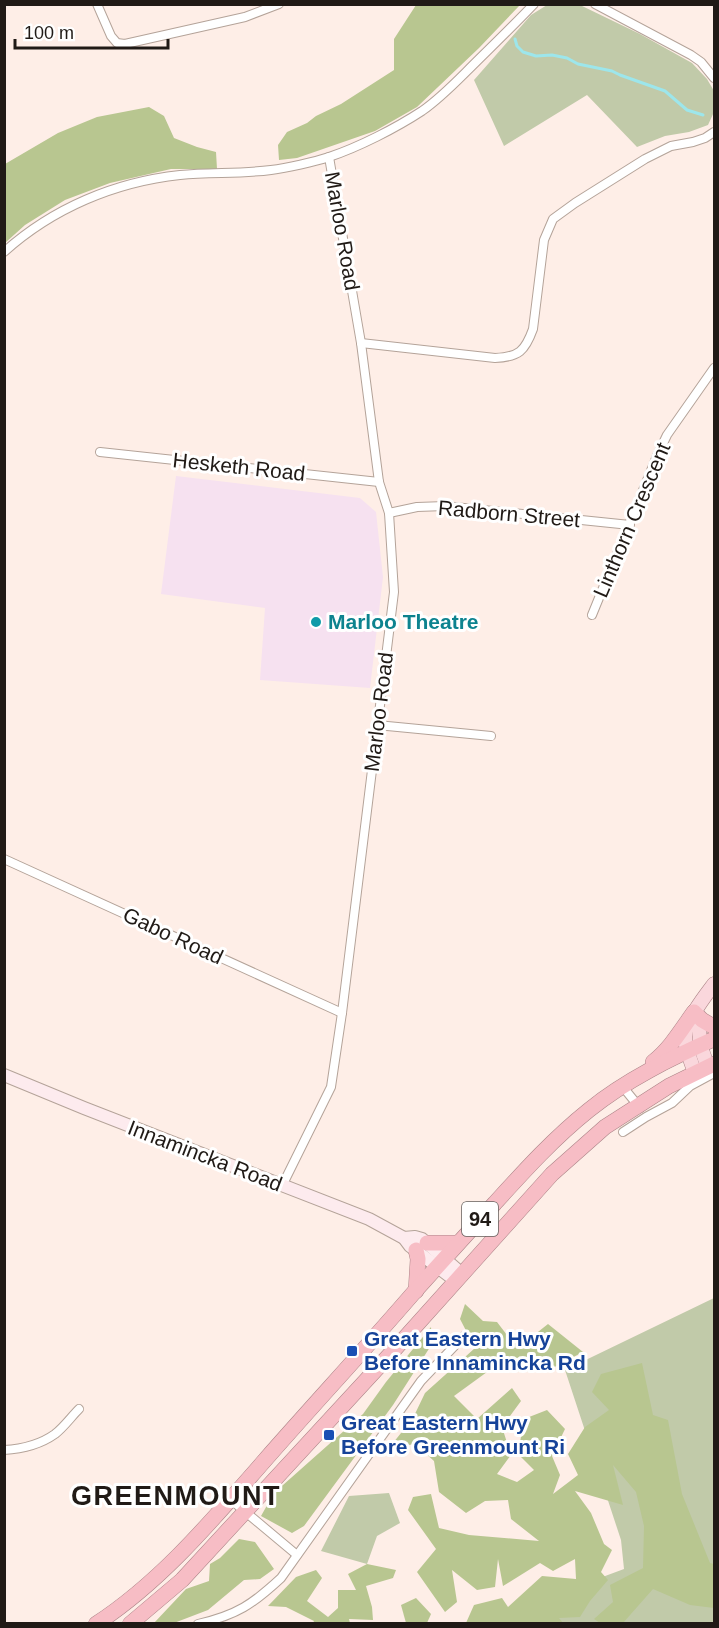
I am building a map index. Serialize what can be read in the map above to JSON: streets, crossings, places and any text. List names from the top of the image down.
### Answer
{
  "streets": {
    "highway": ["94"],
    "main road": ["Innamincka Road"],
    "street": [
      "Marloo Road",
      "Hesketh Road",
      "Radborn Street",
      "Linthorn Crescent",
      "Gabo Road"
    ]
  },
  "crossings": [
    ["Marloo Road", "Hesketh Road"],
    ["Marloo Road", "Radborn Street"],
    ["Marloo Road", "Gabo Road"],
    ["Marloo Road", "Innamincka Road"],
    ["Radborn Street", "Linthorn Crescent"]
  ],
  "districts": ["GREENMOUNT"],
  "places": {
    "other": ["Marloo Theatre"],
    "transit": ["Great Eastern Hwy Before Innamincka Rd", "Great Eastern Hwy Before Greenmount Ri"]
  },
  "scale_bar": "100 m"
}
